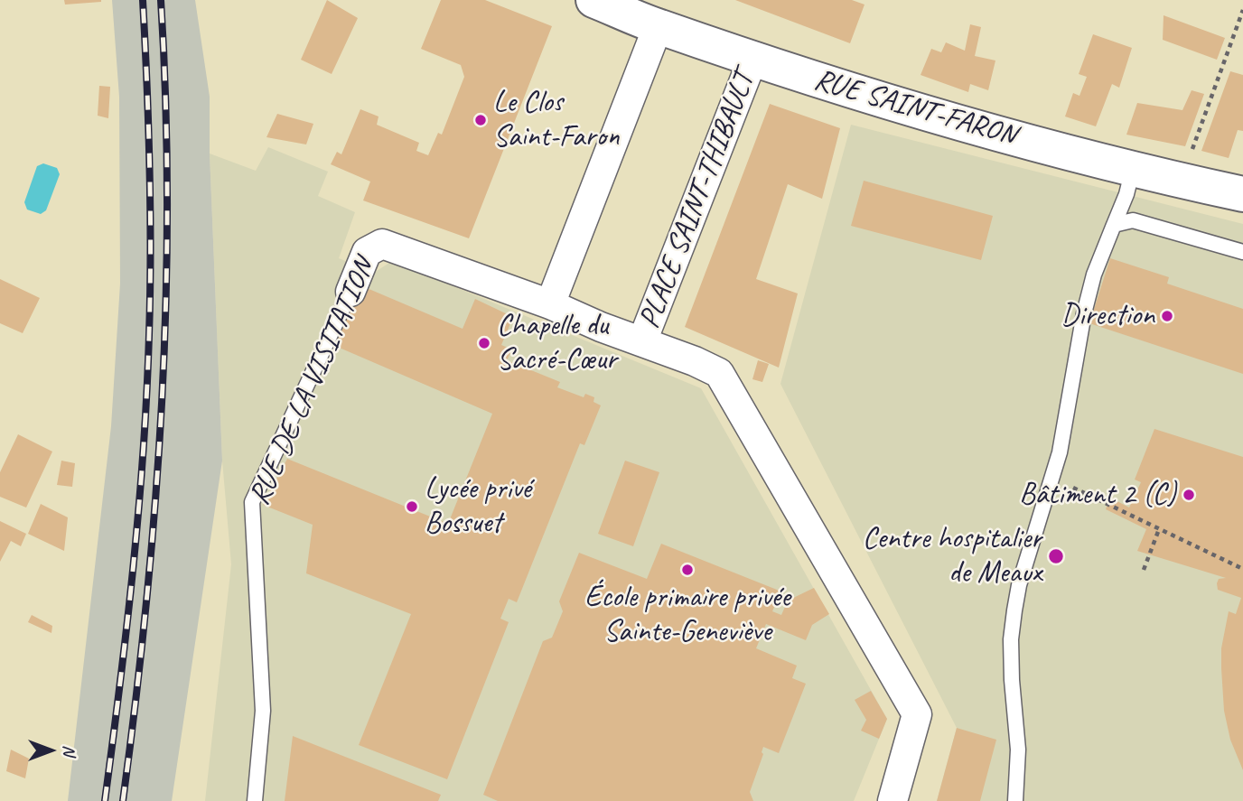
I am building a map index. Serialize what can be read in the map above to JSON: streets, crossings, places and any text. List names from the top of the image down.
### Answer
{
  "streets": {
    "street": ["RUE SAINT-FARON", "PLACE SAINT-THIBAULT", "RUE DE LA VISITATION"]
  },
  "crossings": [
    ["RUE SAINT-FARON", "PLACE SAINT-THIBAULT"],
    ["PLACE SAINT-THIBAULT", "RUE DE LA VISITATION"]
  ],
  "places": [
    "Le Clos Saint-Faron",
    "Direction",
    "Chapelle du Sacré-Cœur",
    "Bâtiment 2 (C)",
    "Lycée privé Bossuet",
    "Centre hospitalier de Meaux",
    "École primaire privée Sainte-Geneviève"
  ],
  "north": "right"
}
